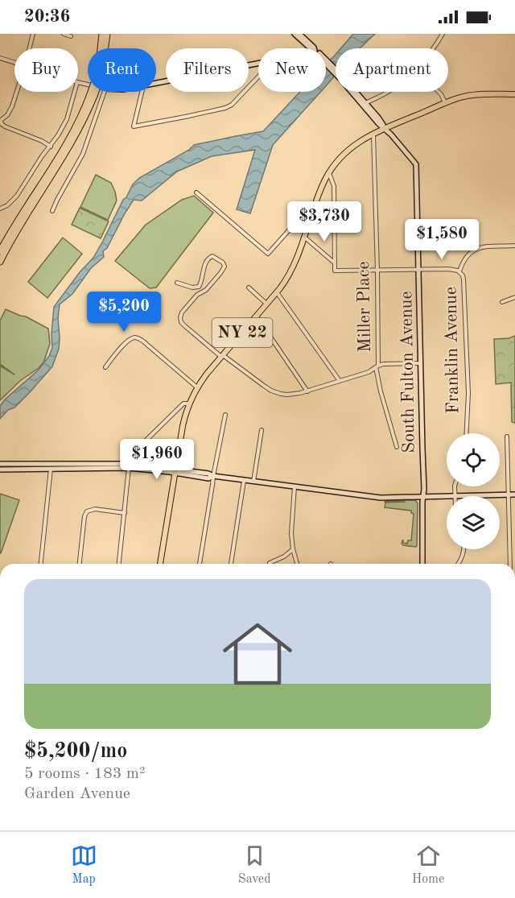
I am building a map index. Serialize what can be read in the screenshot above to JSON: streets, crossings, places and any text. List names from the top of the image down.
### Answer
{
  "streets": {
    "main road": ["NY 22"],
    "street": ["Miller Place", "Franklin Avenue", "South Fulton Avenue"]
  },
  "crossings": [
    ["Miller Place", "NY 22"],
    ["Miller Place", "Franklin Avenue"],
    ["NY 22", "South Fulton Avenue"],
    ["Franklin Avenue", "South Fulton Avenue"]
  ],
  "page": {
    "status": "20:36",
    "chip": [
      "Buy",
      "Rent",
      "Filters",
      "New",
      "Apartment"
    ],
    "price": [
      "$3,730",
      "$1,580",
      "$5,200",
      "$1,960"
    ],
    "list": [
      {
        "name": "$5,200/mo",
        "note": "5 rooms · 183 m² · Garden Avenue"
      }
    ],
    "tabs": ["Map", "Saved", "Home"]
  }
}
